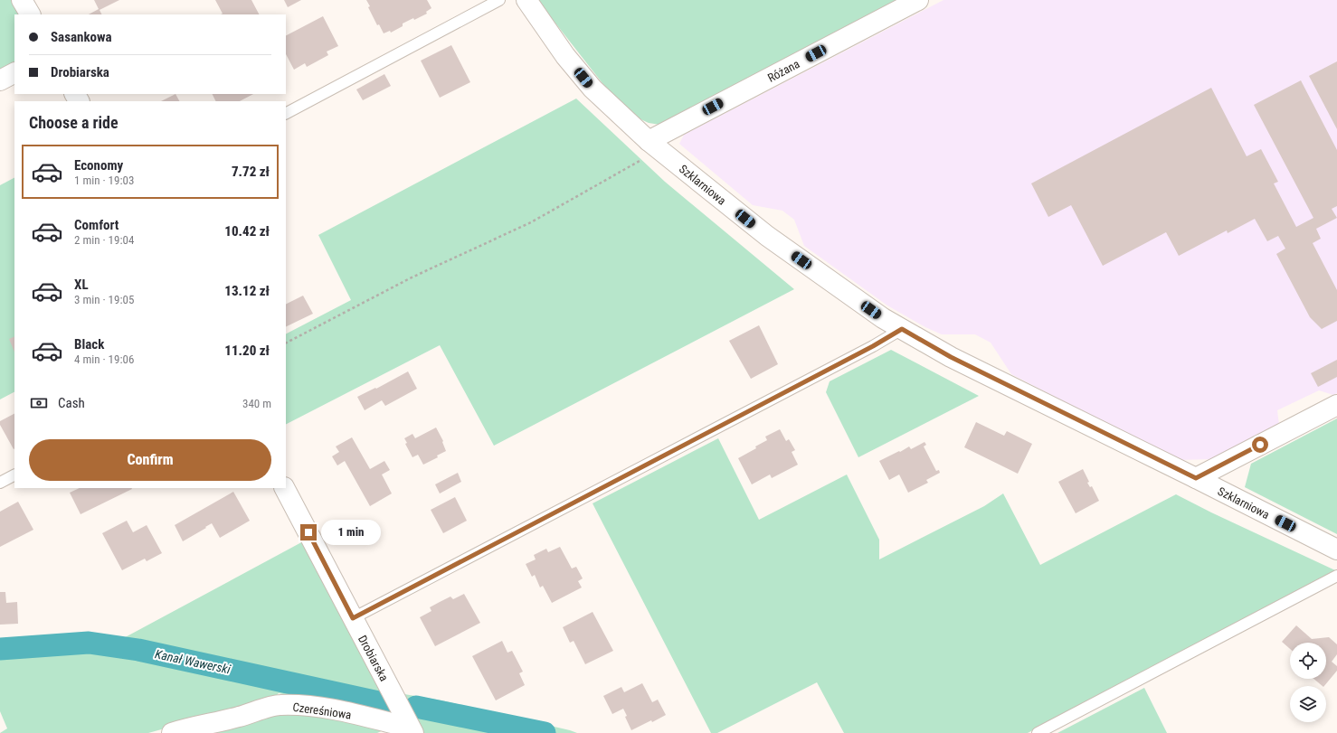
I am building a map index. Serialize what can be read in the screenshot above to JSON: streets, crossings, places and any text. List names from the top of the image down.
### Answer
{
  "streets": {
    "street": [
      "Różana",
      "Szklarniowa",
      "Drobiarska",
      "Czereśniowa"
    ]
  },
  "crossings": [
    ["Różana", "Szklarniowa"],
    ["Drobiarska", "Czereśniowa"]
  ],
  "water": ["Kanał Wawerski"],
  "page": {
    "banner": ["Sasankowa", "Drobiarska"],
    "heading": "Choose a ride",
    "list": [
      {
        "name": "Economy",
        "note": "1 min · 19:03",
        "value": "7.72 zł"
      },
      {
        "name": "Comfort",
        "note": "2 min · 19:04",
        "value": "10.42 zł"
      },
      {
        "name": "XL",
        "note": "3 min · 19:05",
        "value": "13.12 zł"
      },
      {
        "name": "Black",
        "note": "4 min · 19:06",
        "value": "11.20 zł"
      }
    ],
    "pay": ["Cash", "340 m"],
    "buttons": "Confirm",
    "bubble": "1 min"
  }
}
